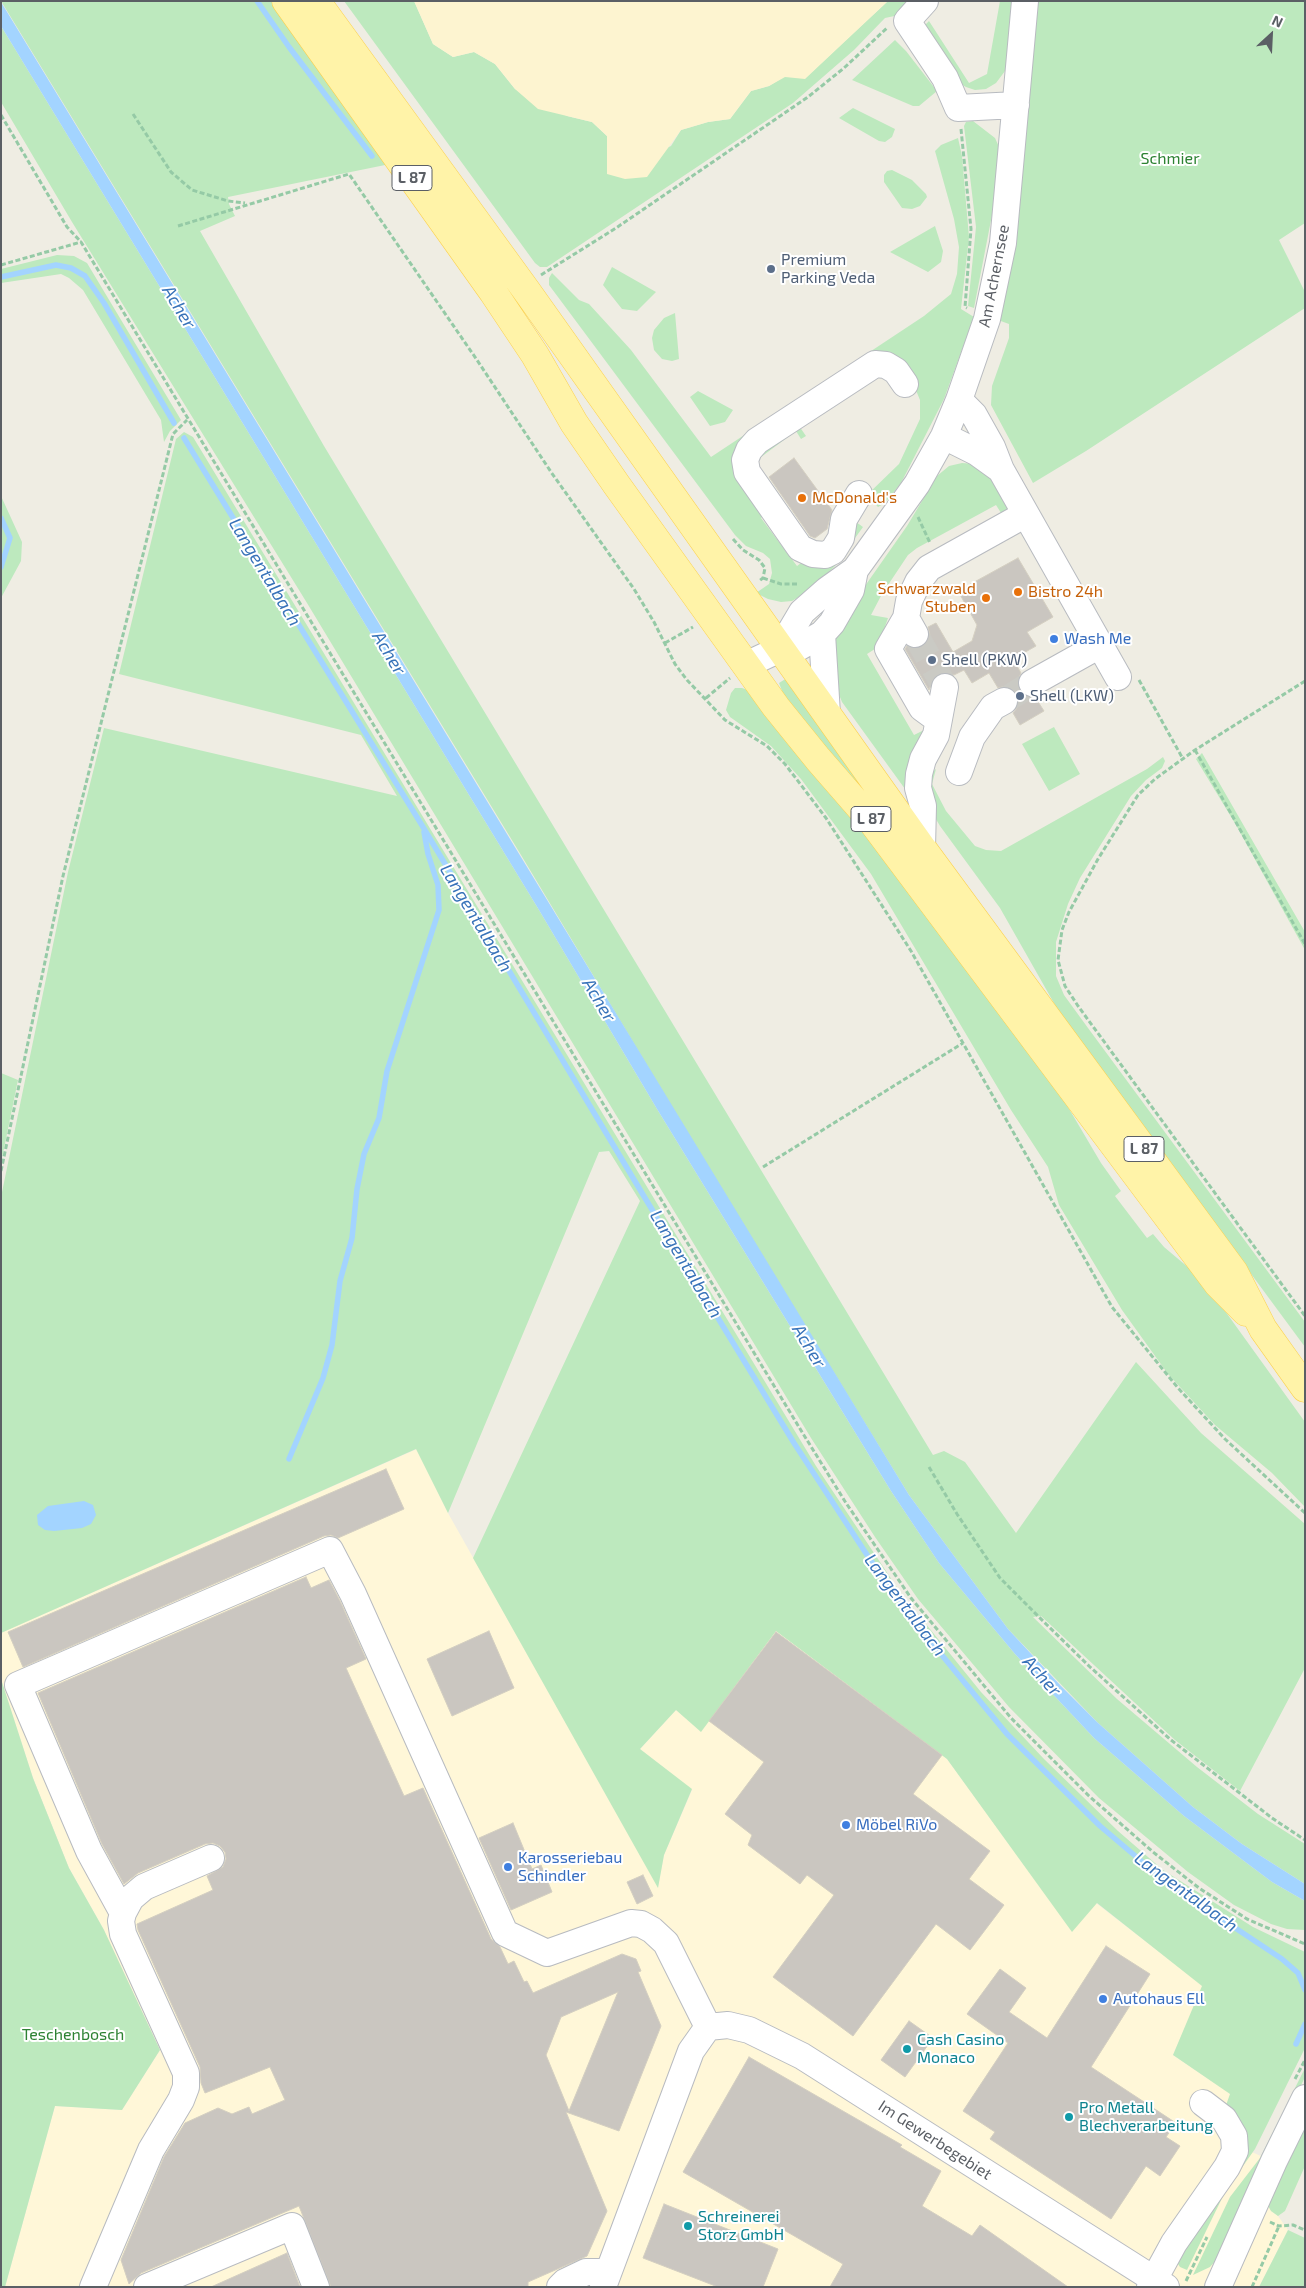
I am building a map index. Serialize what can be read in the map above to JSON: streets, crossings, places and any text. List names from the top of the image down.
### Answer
{
  "streets": {
    "main road": ["L 87"],
    "street": ["Am Achernsee", "Im Gewerbegebiet"]
  },
  "water": ["Acher", "Langentalbach"],
  "parks": ["Schmier", "Teschenbosch"],
  "places": [
    "Premium Parking Veda",
    "McDonald's",
    "Bistro 24h",
    "Schwarzwald Stuben",
    "Wash Me",
    "Shell (PKW)",
    "Shell (LKW)",
    "Möbel RiVo",
    "Karosseriebau Schindler",
    "Autohaus Ell",
    "Cash Casino Monaco",
    "Pro Metall Blechverarbeitung",
    "Schreinerei Storz GmbH"
  ],
  "north": "top right"
}
